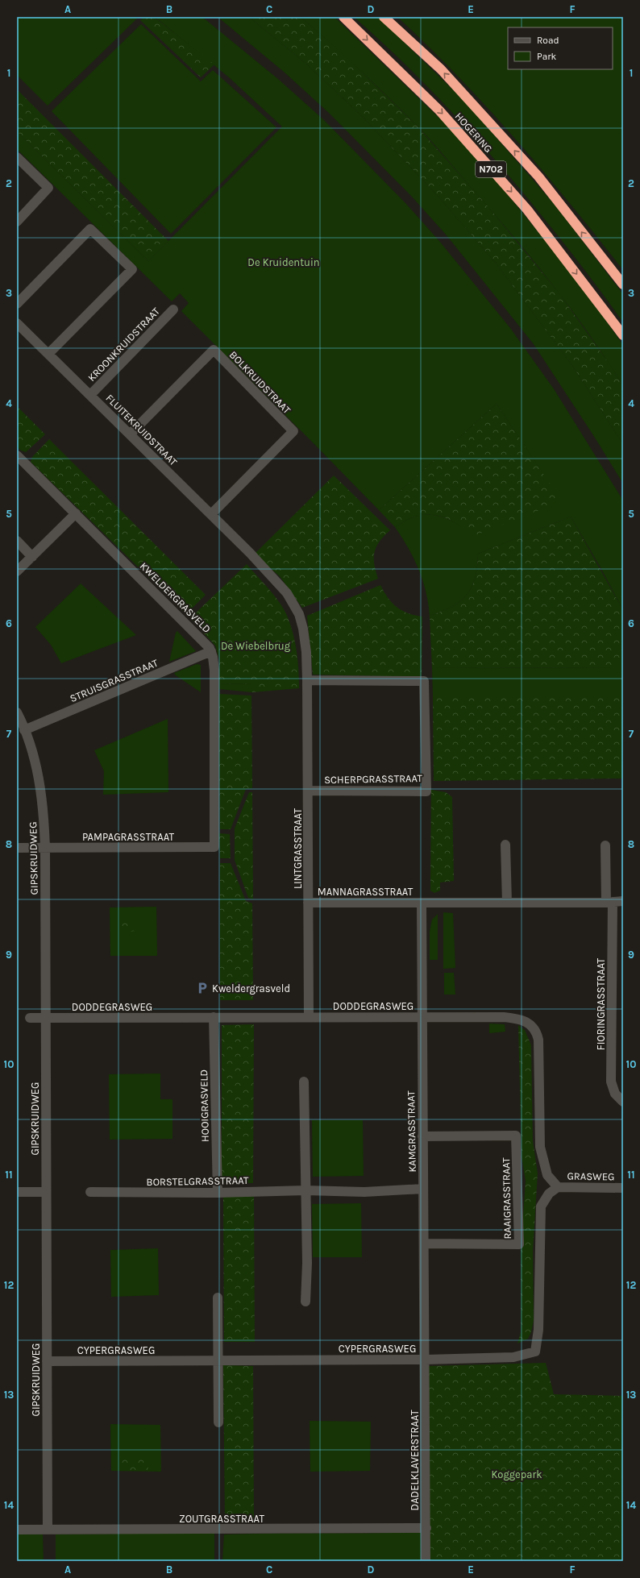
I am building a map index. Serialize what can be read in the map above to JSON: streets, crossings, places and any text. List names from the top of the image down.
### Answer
{
  "streets": {
    "highway": ["HOGERING", "N702"],
    "street": [
      "KROONKRUIDSTRAAT",
      "BOLKRUIDSTRAAT",
      "FLUITEKRUIDSTRAAT",
      "KWELDERGRASVELD",
      "STRUISGRASSTRAAT",
      "SCHERPGRASSTRAAT",
      "PAMPAGRASSTRAAT",
      "LINTGRASSTRAAT",
      "GIPSKRUIDWEG",
      "MANNAGRASSTRAAT",
      "FIORINGRASSTRAAT",
      "DODDEGRASWEG",
      "HOOIGRASVELD",
      "KAMGRASSTRAAT",
      "GRASWEG",
      "BORSTELGRASSTRAAT",
      "RAAIGRASSTRAAT",
      "CYPERGRASWEG",
      "DADELKLAVERSTRAAT",
      "ZOUTGRASSTRAAT"
    ]
  },
  "crossings": [
    ["KROONKRUIDSTRAAT", "FLUITEKRUIDSTRAAT"],
    ["BOLKRUIDSTRAAT", "FLUITEKRUIDSTRAAT"],
    ["FLUITEKRUIDSTRAAT", "SCHERPGRASSTRAAT"],
    ["FLUITEKRUIDSTRAAT", "LINTGRASSTRAAT"],
    ["KWELDERGRASVELD", "STRUISGRASSTRAAT"],
    ["KWELDERGRASVELD", "PAMPAGRASSTRAAT"],
    ["STRUISGRASSTRAAT", "GIPSKRUIDWEG"],
    ["SCHERPGRASSTRAAT", "LINTGRASSTRAAT"],
    ["PAMPAGRASSTRAAT", "GIPSKRUIDWEG"],
    ["LINTGRASSTRAAT", "MANNAGRASSTRAAT"],
    ["LINTGRASSTRAAT", "DODDEGRASWEG"],
    ["GIPSKRUIDWEG", "DODDEGRASWEG"],
    ["GIPSKRUIDWEG", "CYPERGRASWEG"],
    ["GIPSKRUIDWEG", "ZOUTGRASSTRAAT"],
    ["MANNAGRASSTRAAT", "FIORINGRASSTRAAT"],
    ["MANNAGRASSTRAAT", "KAMGRASSTRAAT"],
    ["DODDEGRASWEG", "HOOIGRASVELD"],
    ["DODDEGRASWEG", "KAMGRASSTRAAT"],
    ["DODDEGRASWEG", "GRASWEG"],
    ["DODDEGRASWEG", "CYPERGRASWEG"],
    ["HOOIGRASVELD", "BORSTELGRASSTRAAT"],
    ["KAMGRASSTRAAT", "BORSTELGRASSTRAAT"],
    ["KAMGRASSTRAAT", "RAAIGRASSTRAAT"],
    ["KAMGRASSTRAAT", "CYPERGRASWEG"],
    ["KAMGRASSTRAAT", "DADELKLAVERSTRAAT"],
    ["GRASWEG", "CYPERGRASWEG"],
    ["CYPERGRASWEG", "DADELKLAVERSTRAAT"],
    ["DADELKLAVERSTRAAT", "ZOUTGRASSTRAAT"]
  ],
  "parks": ["De Kruidentuin", "De Wiebelbrug", "Koggepark"],
  "places": {
    "parking": ["Kweldergrasveld"]
  },
  "legend": ["Road", "Park"],
  "grid": {
    "columns": [
      "A",
      "B",
      "C",
      "D",
      "E",
      "F"
    ],
    "rows": [
      "1",
      "2",
      "3",
      "4",
      "5",
      "6",
      "7",
      "8",
      "9",
      "10",
      "11",
      "12",
      "13",
      "14"
    ]
  }
}
